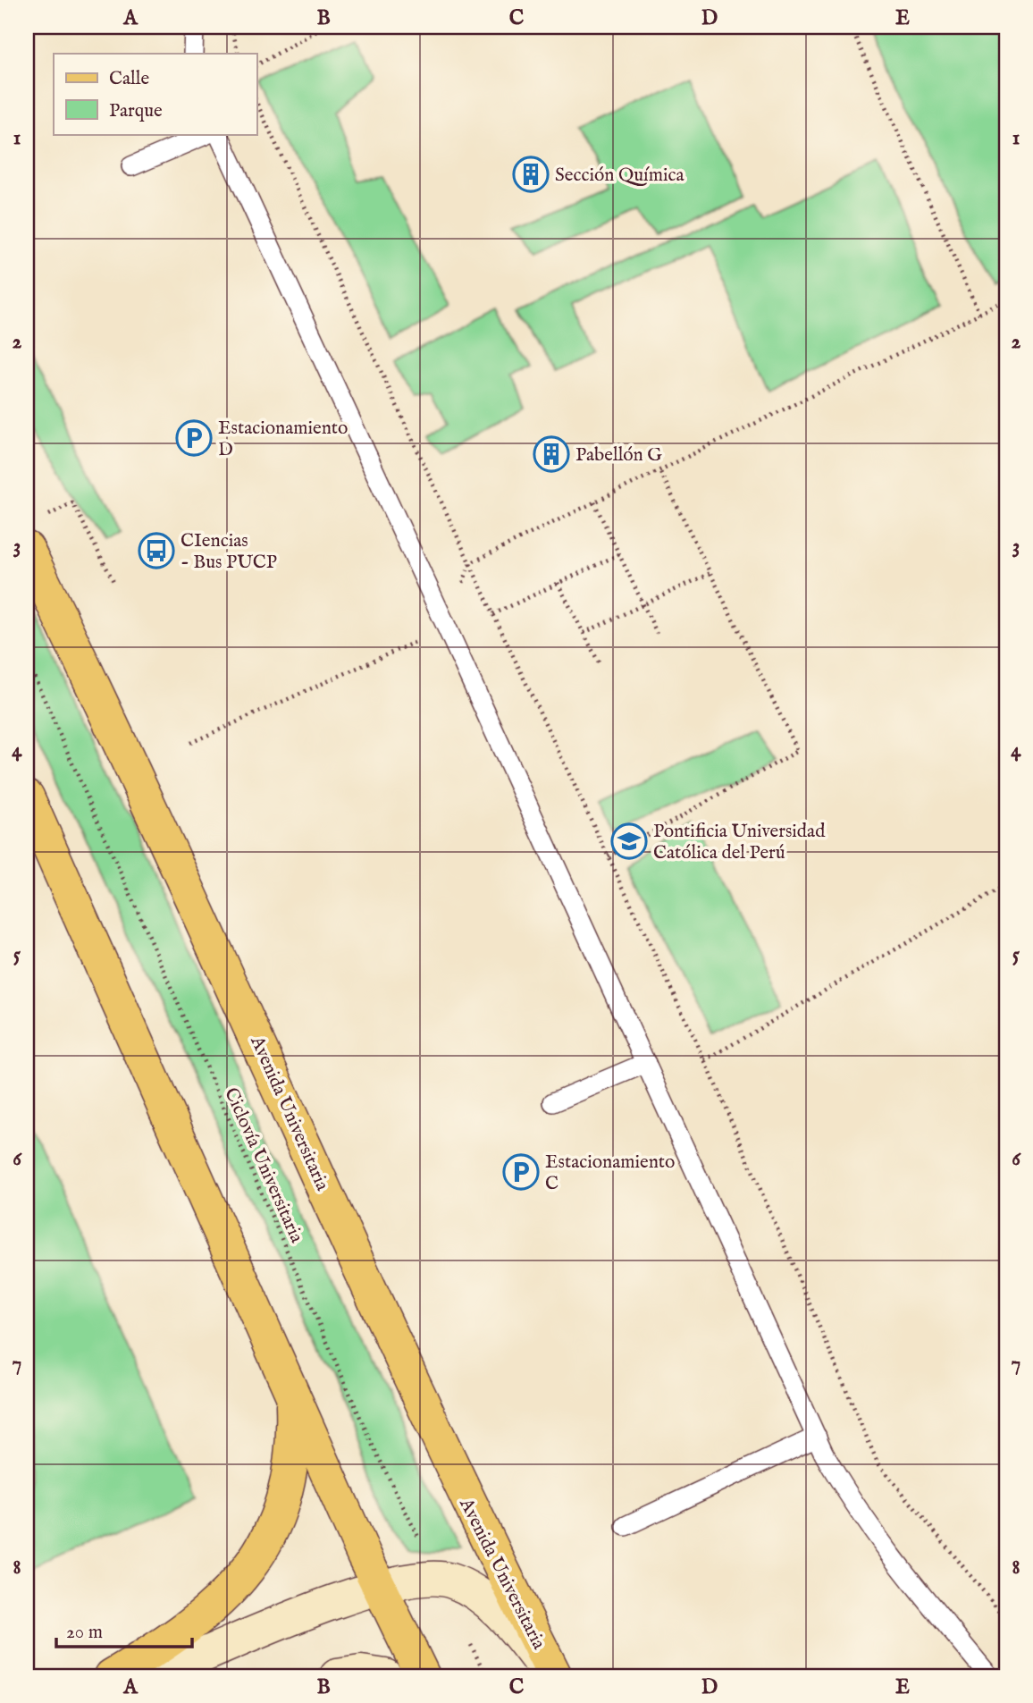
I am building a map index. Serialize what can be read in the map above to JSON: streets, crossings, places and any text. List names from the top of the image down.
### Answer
{
  "streets": {
    "main road": ["Avenida Universitaria"],
    "path": ["Ciclovía Universitaria"]
  },
  "places": {
    "building": ["Sección Química", "Pabellón G"],
    "parking": ["Estacionamiento D", "Estacionamiento C"],
    "bus stop": ["CIencias - Bus PUCP"],
    "school or university": ["Pontificia Universidad Católica del Perú"]
  },
  "legend": ["Calle", "Parque"],
  "scale_bar": "20 m",
  "grid": {
    "columns": [
      "A",
      "B",
      "C",
      "D",
      "E"
    ],
    "rows": [
      "1",
      "2",
      "3",
      "4",
      "5",
      "6",
      "7",
      "8"
    ]
  }
}
